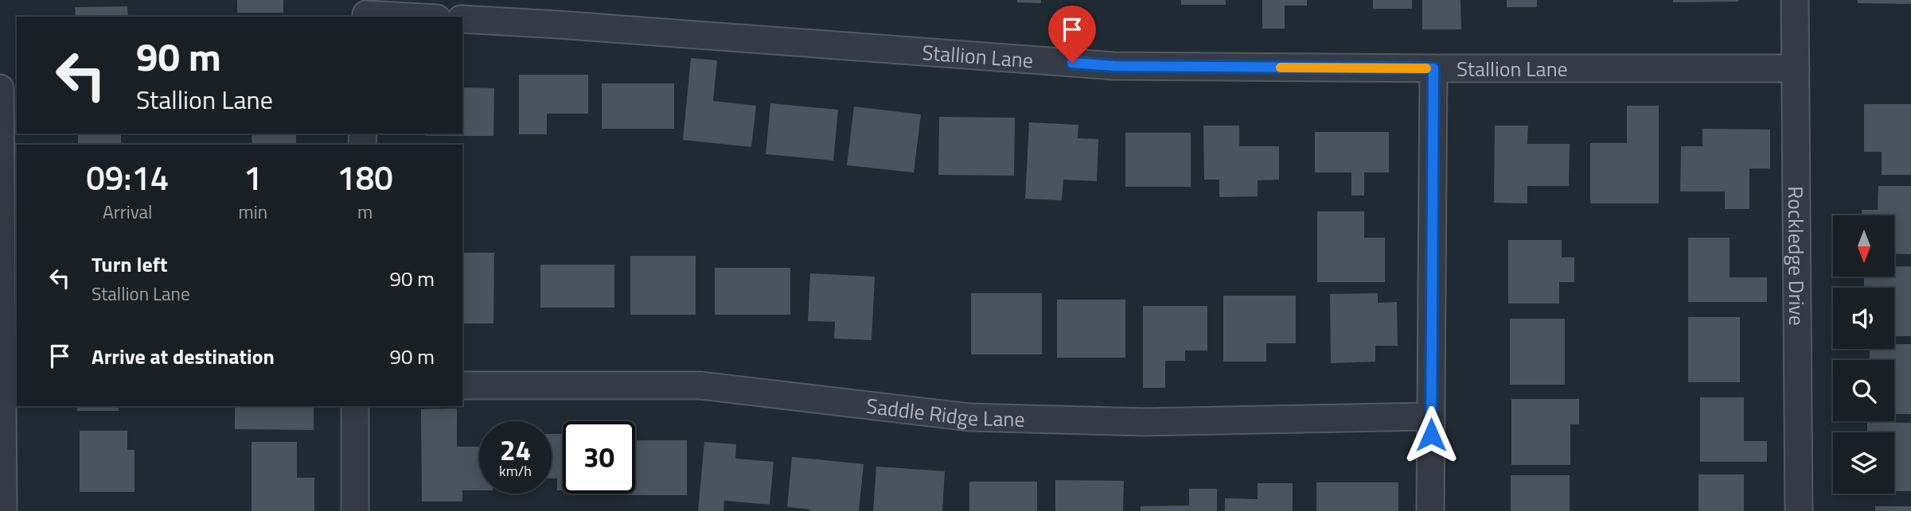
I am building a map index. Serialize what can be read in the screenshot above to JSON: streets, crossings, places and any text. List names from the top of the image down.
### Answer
{
  "streets": {
    "street": ["Stallion Lane", "Rockledge Drive", "Saddle Ridge Lane"]
  },
  "crossings": [
    ["Stallion Lane", "Rockledge Drive"]
  ],
  "north": "bottom",
  "page": {
    "turn": ["90 m", "Stallion Lane"],
    "eta": [
      "09:14",
      "Arrival",
      "1",
      "min",
      "180",
      "m"
    ],
    "list": [
      {
        "name": "Turn left",
        "note": "Stallion Lane",
        "value": "90 m"
      },
      {
        "name": "Arrive at destination",
        "value": "90 m"
      }
    ],
    "speed": "24 km/h",
    "limit": "30"
  }
}
